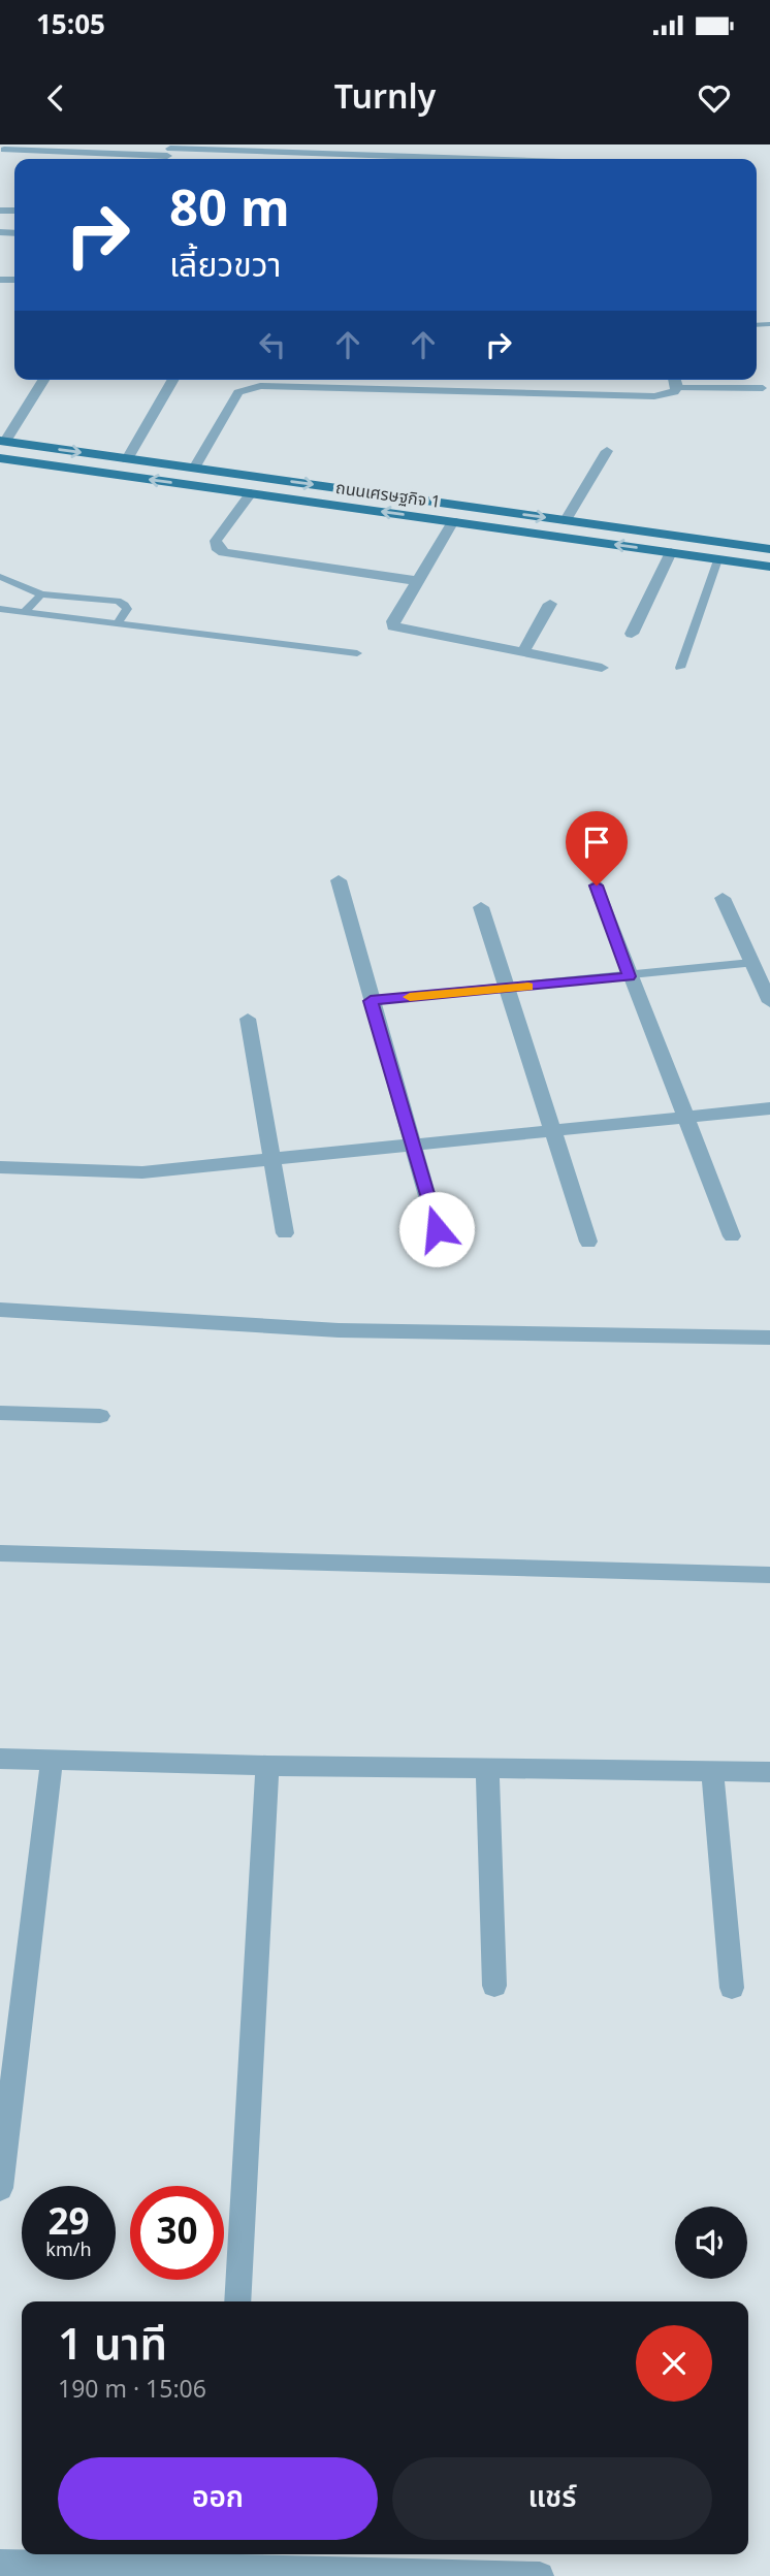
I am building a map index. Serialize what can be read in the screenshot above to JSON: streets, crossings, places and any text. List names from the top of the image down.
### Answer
{
  "streets": {
    "main road": ["ถนนเศรษฐกิจ 1"]
  },
  "page": {
    "status": "15:05",
    "header": "Turnly",
    "turn": ["80 m", "เลี้ยวขวา"],
    "speed": "29 km/h",
    "limit": "30",
    "heading": ["1 นาที", "190 m · 15:06"],
    "buttons": ["ออก", "แชร์"]
  }
}
